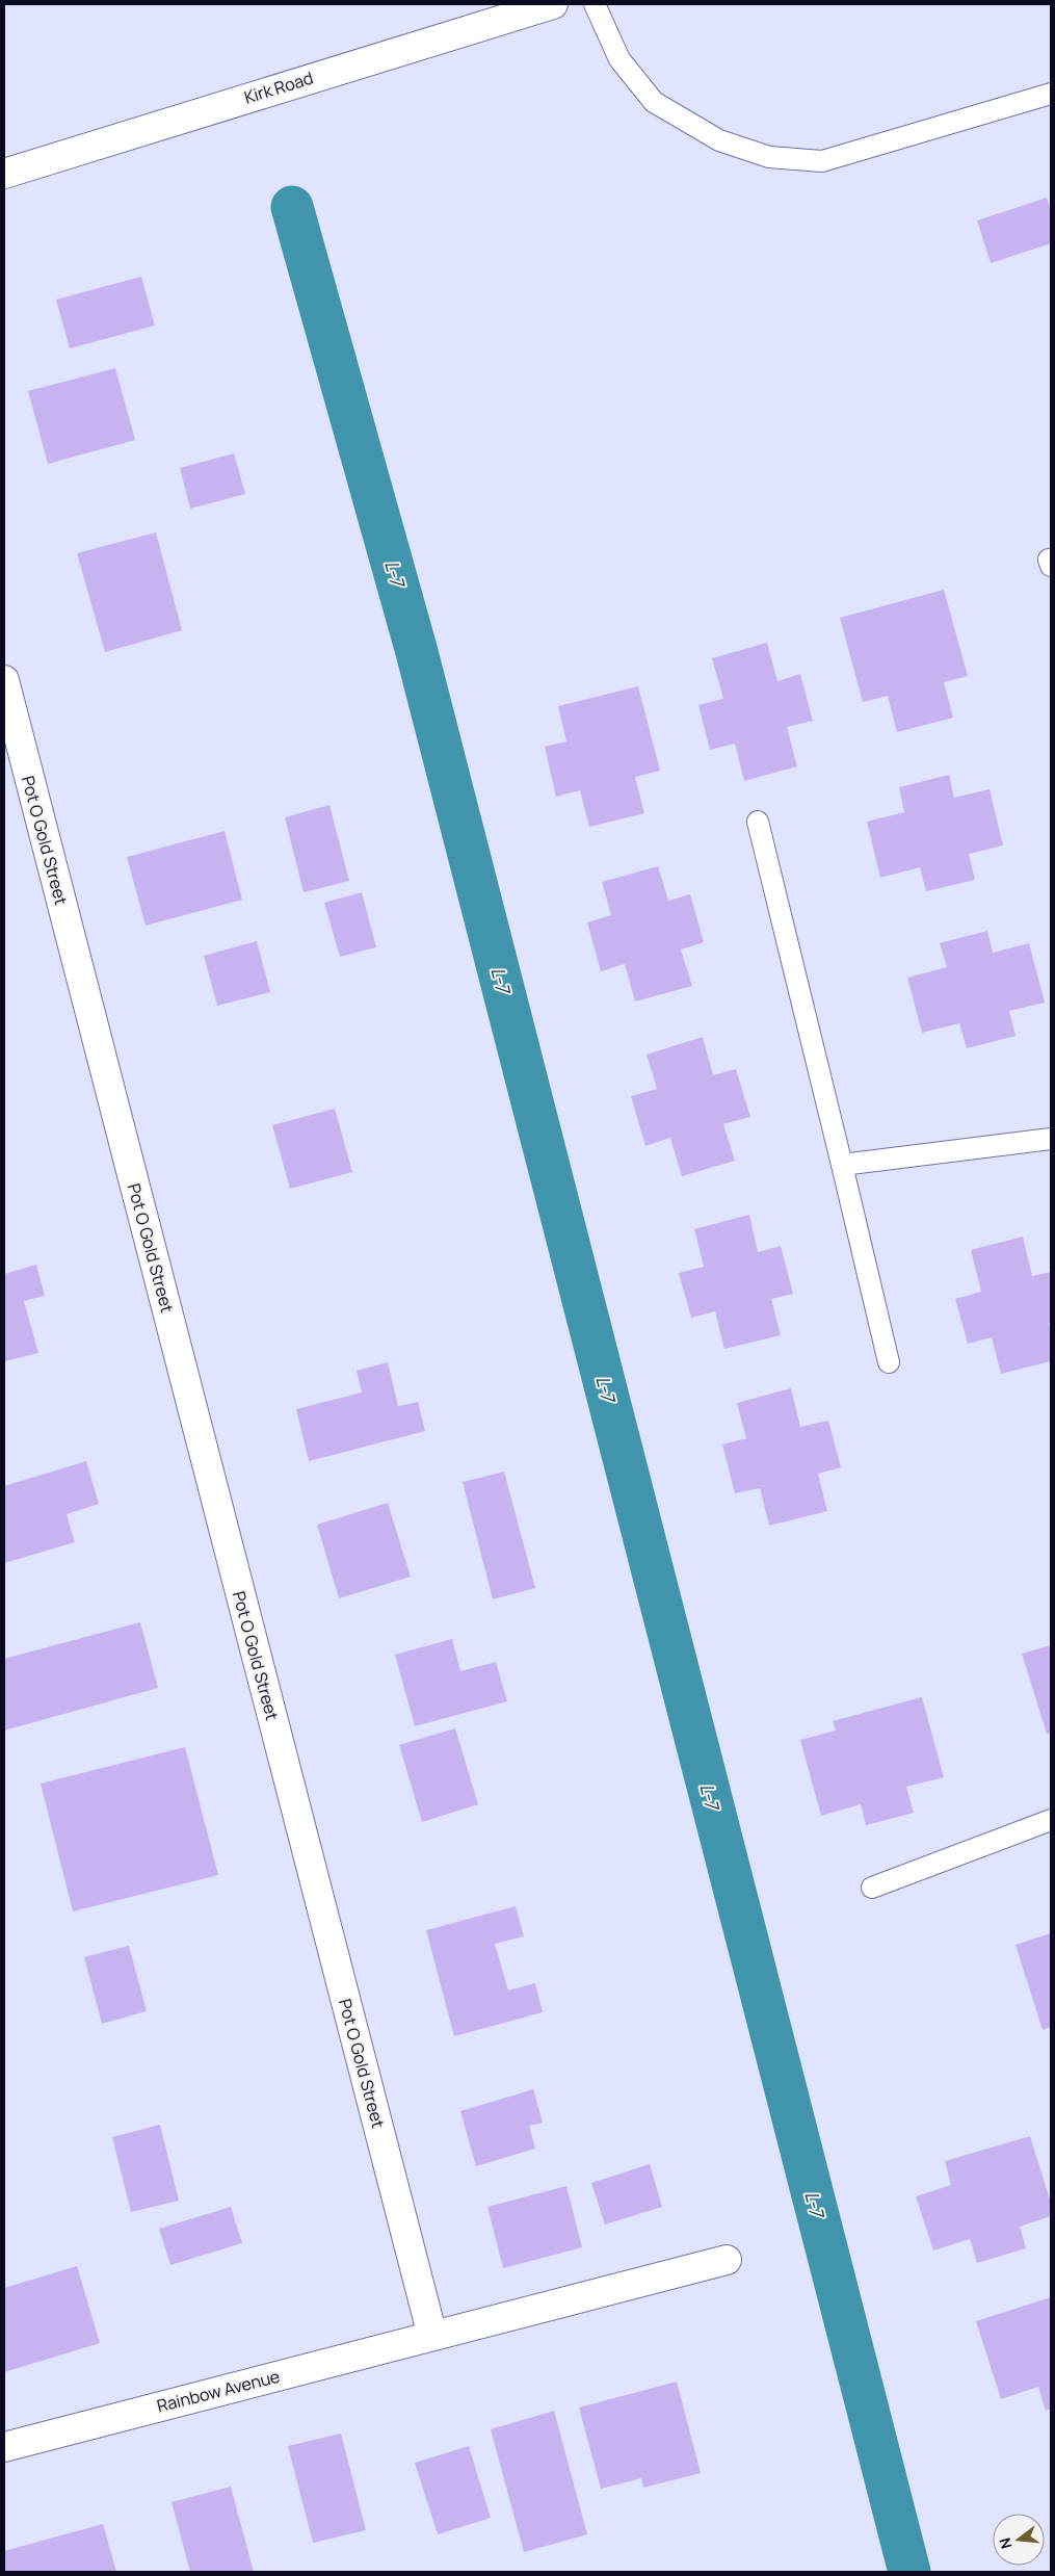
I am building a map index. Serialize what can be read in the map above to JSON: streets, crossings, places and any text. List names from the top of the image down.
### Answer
{
  "streets": {
    "street": ["Kirk Road", "Pot O Gold Street", "Rainbow Avenue"]
  },
  "crossings": [
    ["Pot O Gold Street", "Rainbow Avenue"]
  ],
  "water": ["L-7"],
  "north": "left"
}
